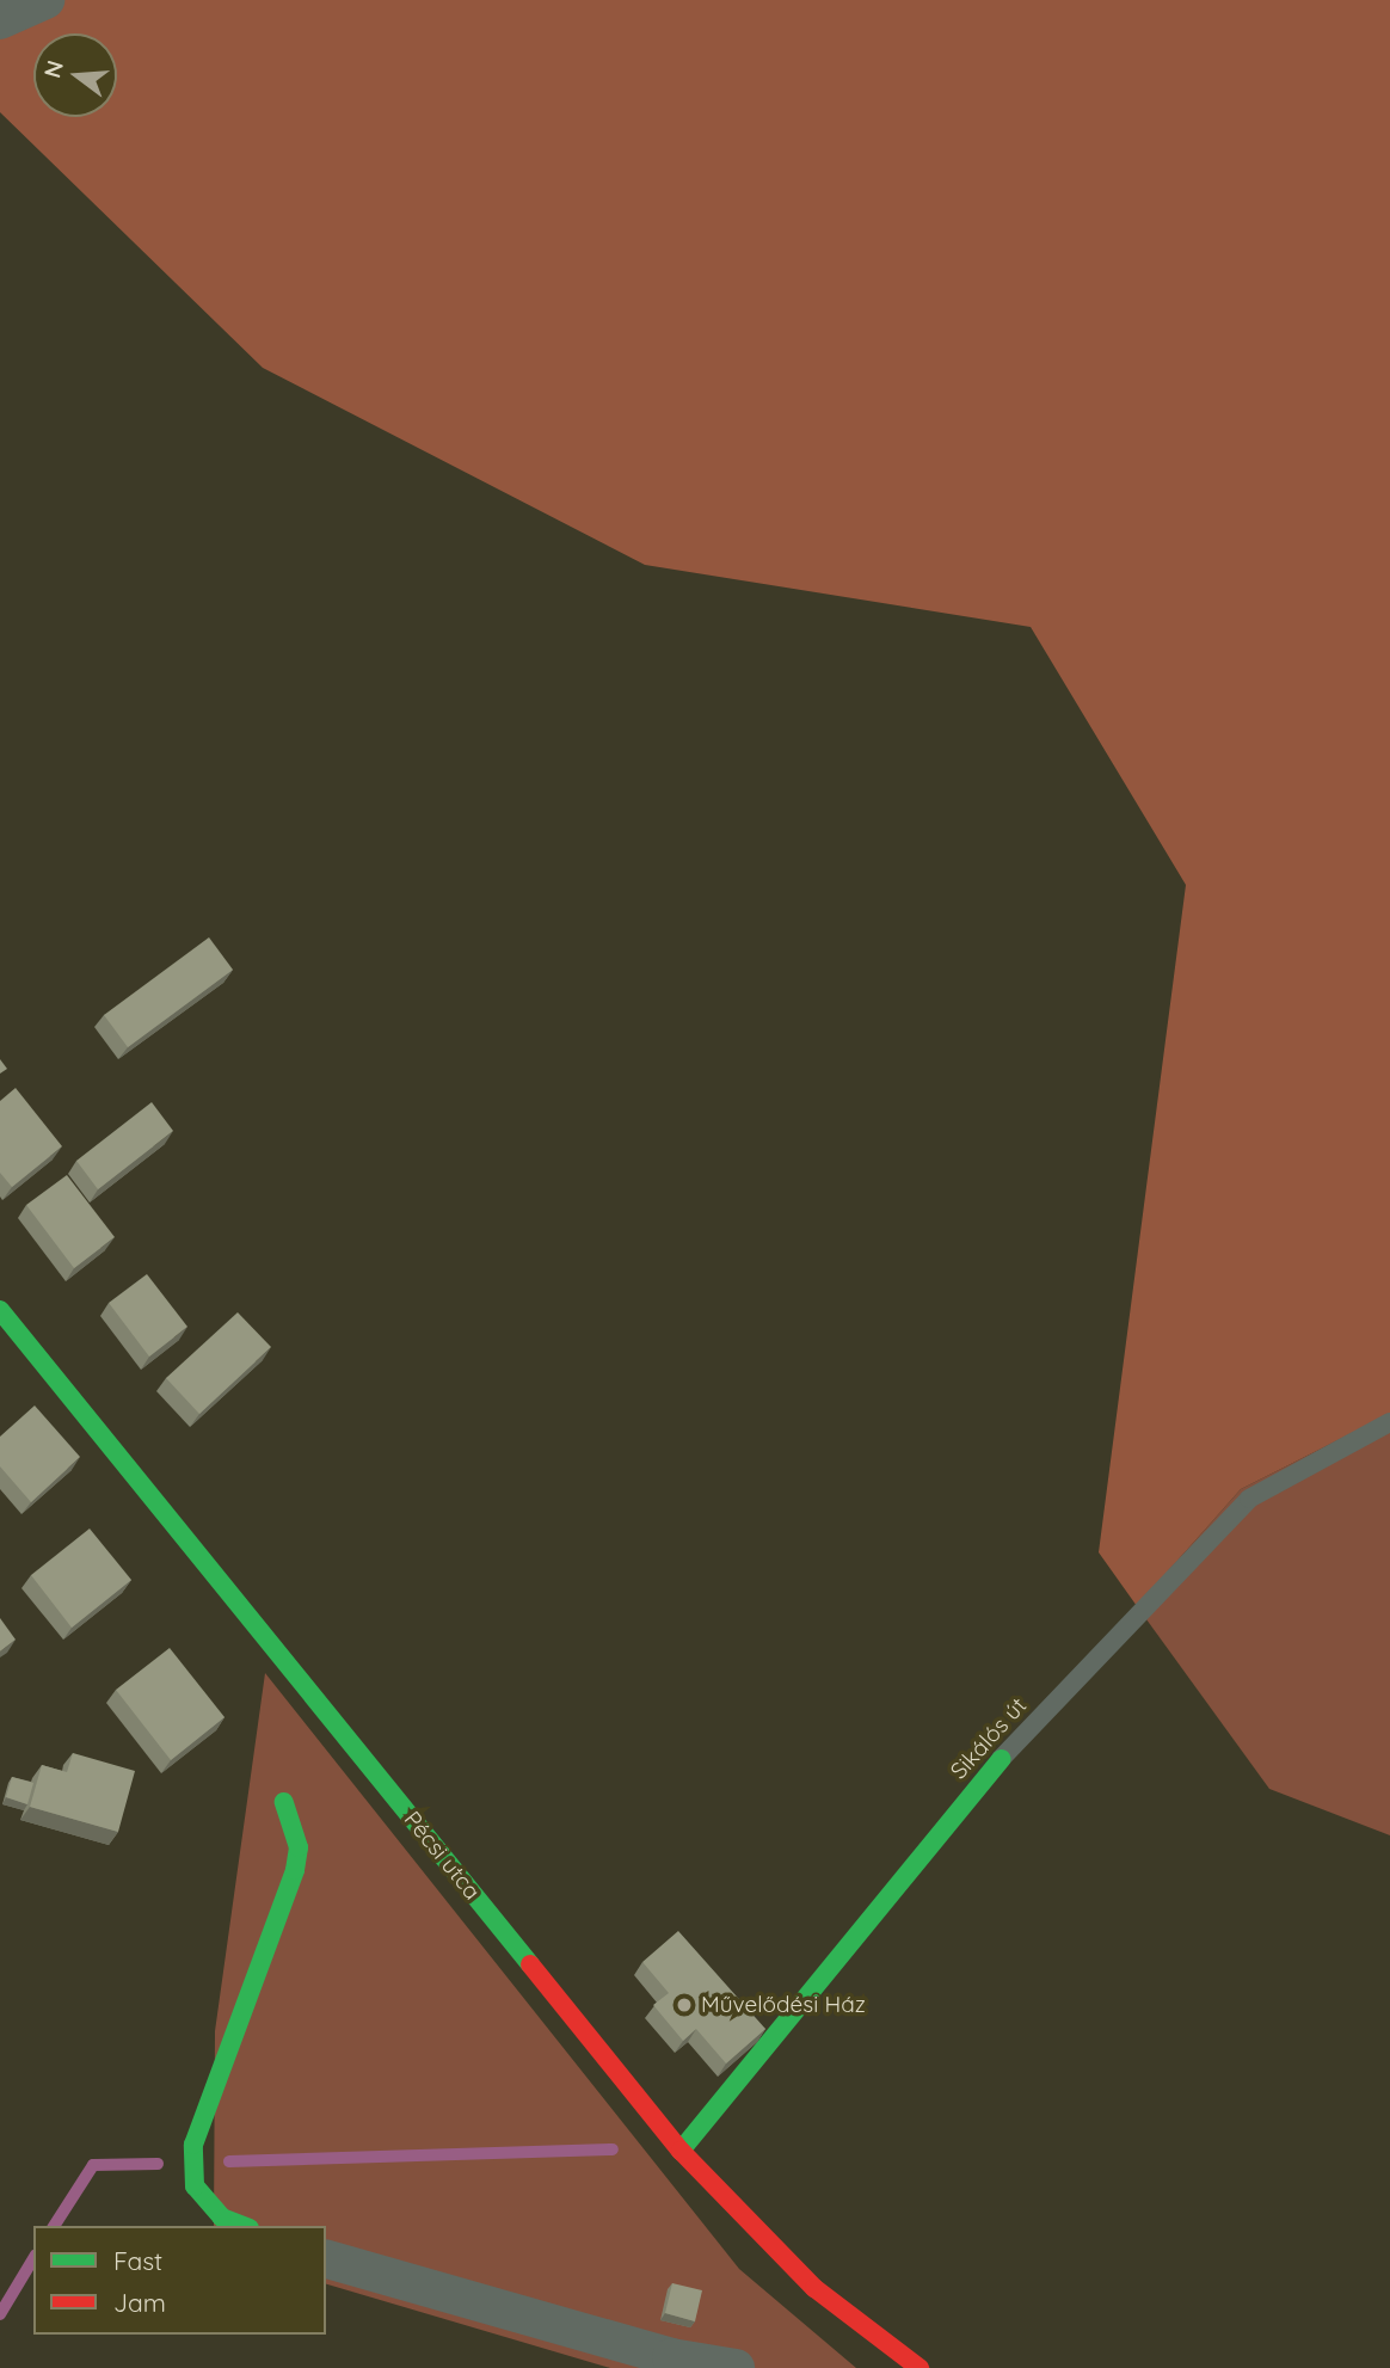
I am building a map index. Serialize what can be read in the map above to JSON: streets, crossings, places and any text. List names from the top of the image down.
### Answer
{
  "streets": {
    "street": ["Sikálós út", "Pécsi utca"]
  },
  "crossings": [
    ["Sikálós út", "Pécsi utca"]
  ],
  "places": ["Művelődési Ház"],
  "legend": ["Fast", "Jam"],
  "north": "left"
}
